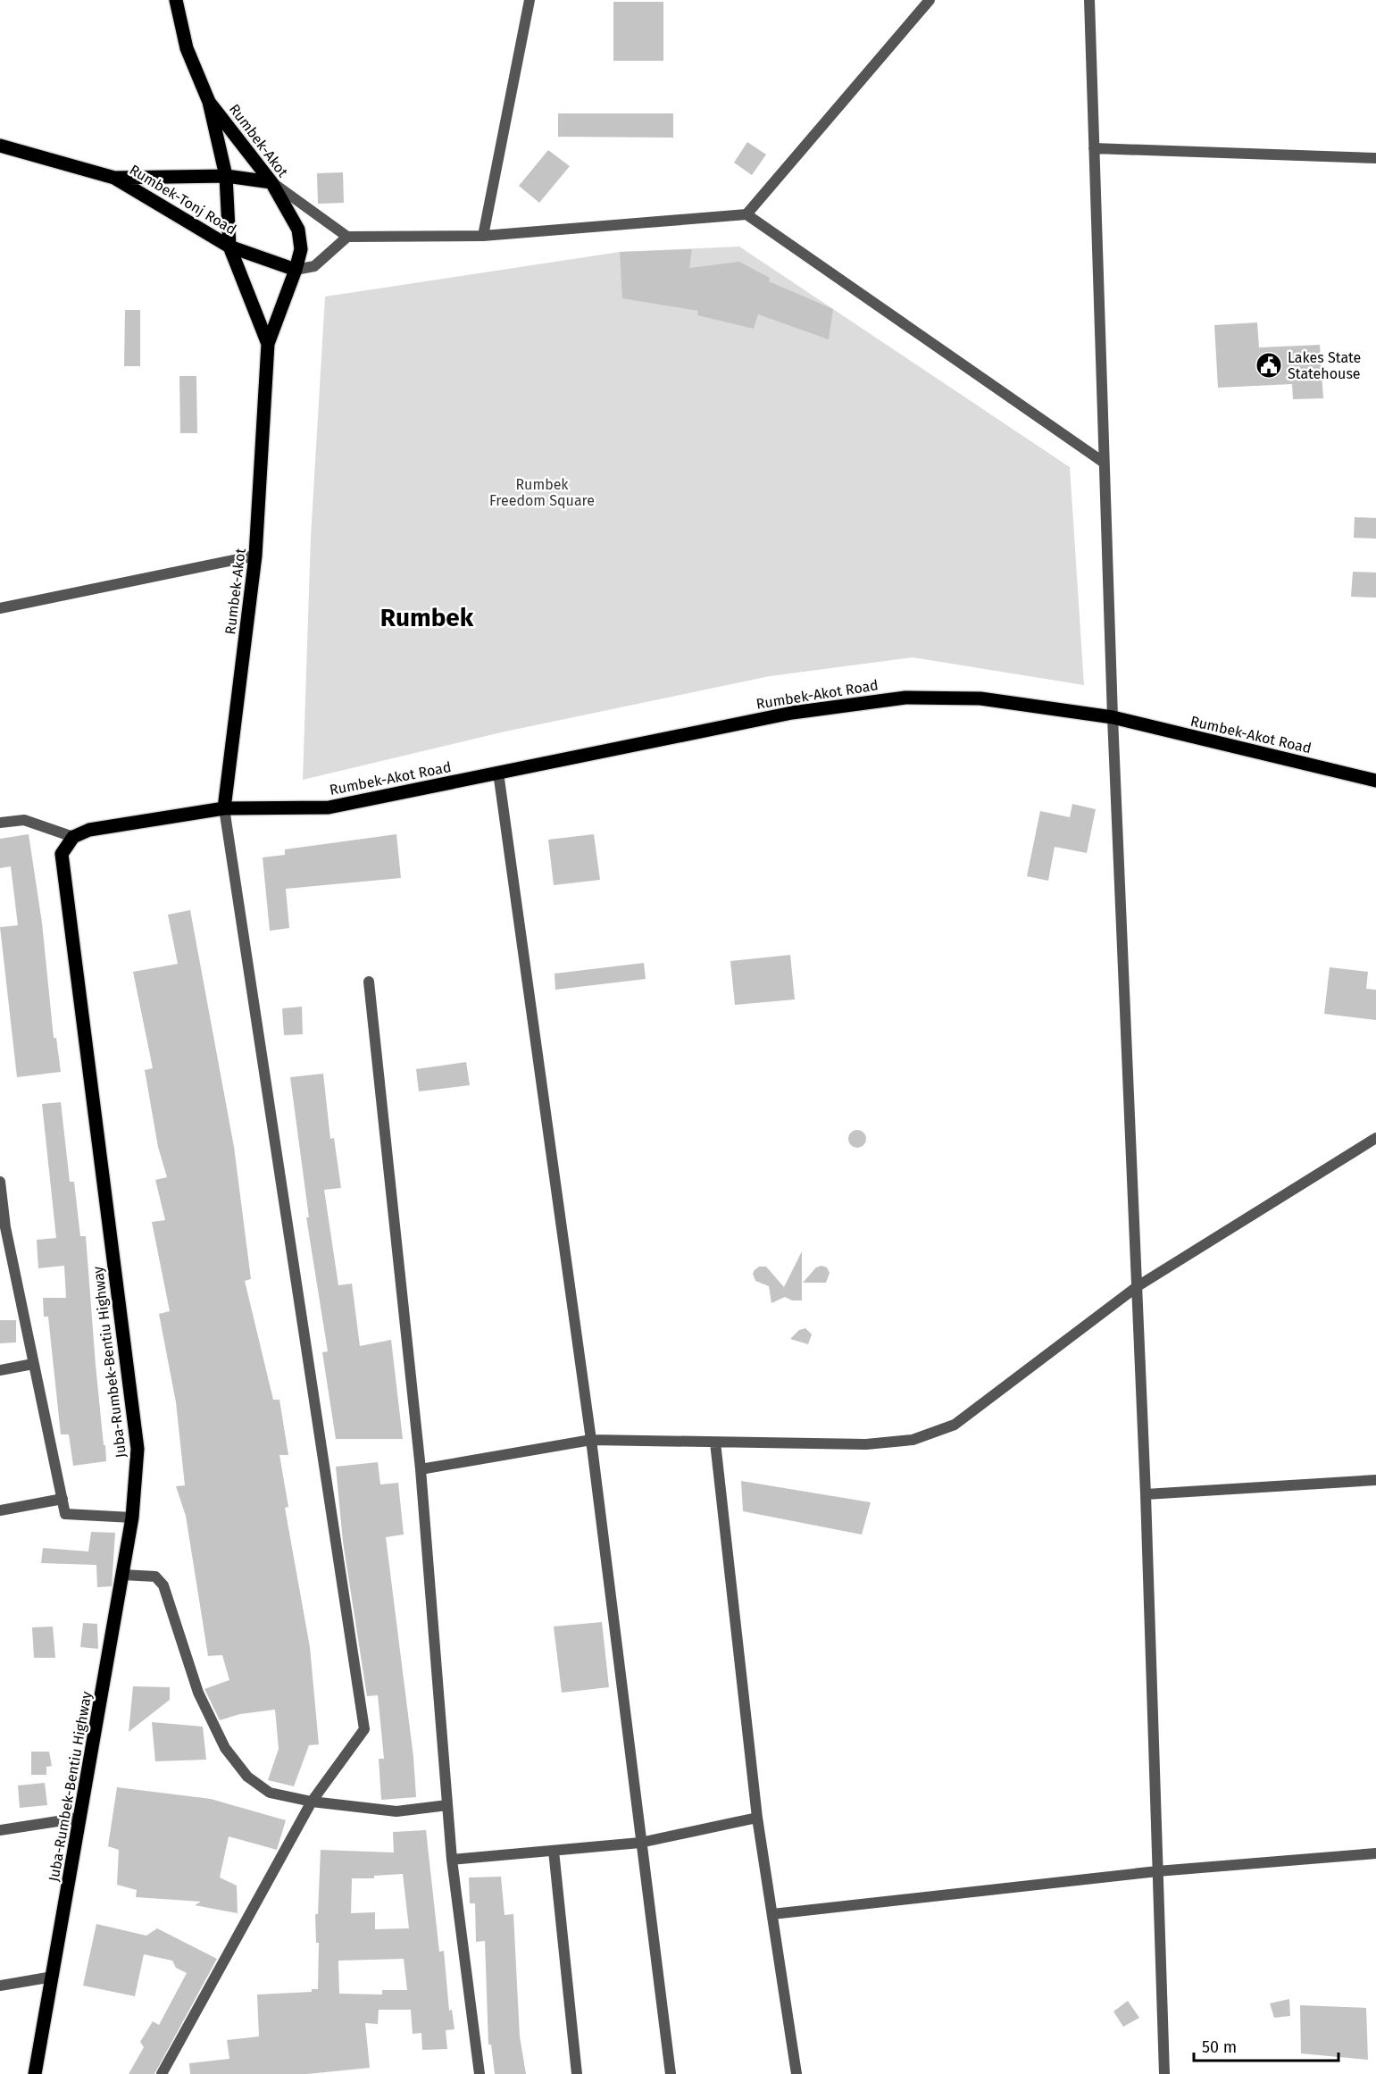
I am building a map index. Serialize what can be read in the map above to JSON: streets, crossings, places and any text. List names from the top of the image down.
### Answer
{
  "streets": {
    "main road": [
      "Rumbek-Akot",
      "Rumbek-Tonj Road",
      "Rumbek-Akot Road",
      "Juba-Rumbek-Bentiu Highway"
    ]
  },
  "crossings": [
    ["Rumbek-Akot", "Rumbek-Tonj Road"],
    ["Rumbek-Akot", "Rumbek-Akot Road"]
  ],
  "districts": ["Rumbek"],
  "parks": ["Rumbek Freedom Square"],
  "places": {
    "public building": ["Lakes State Statehouse"]
  },
  "scale_bar": "50 m"
}
